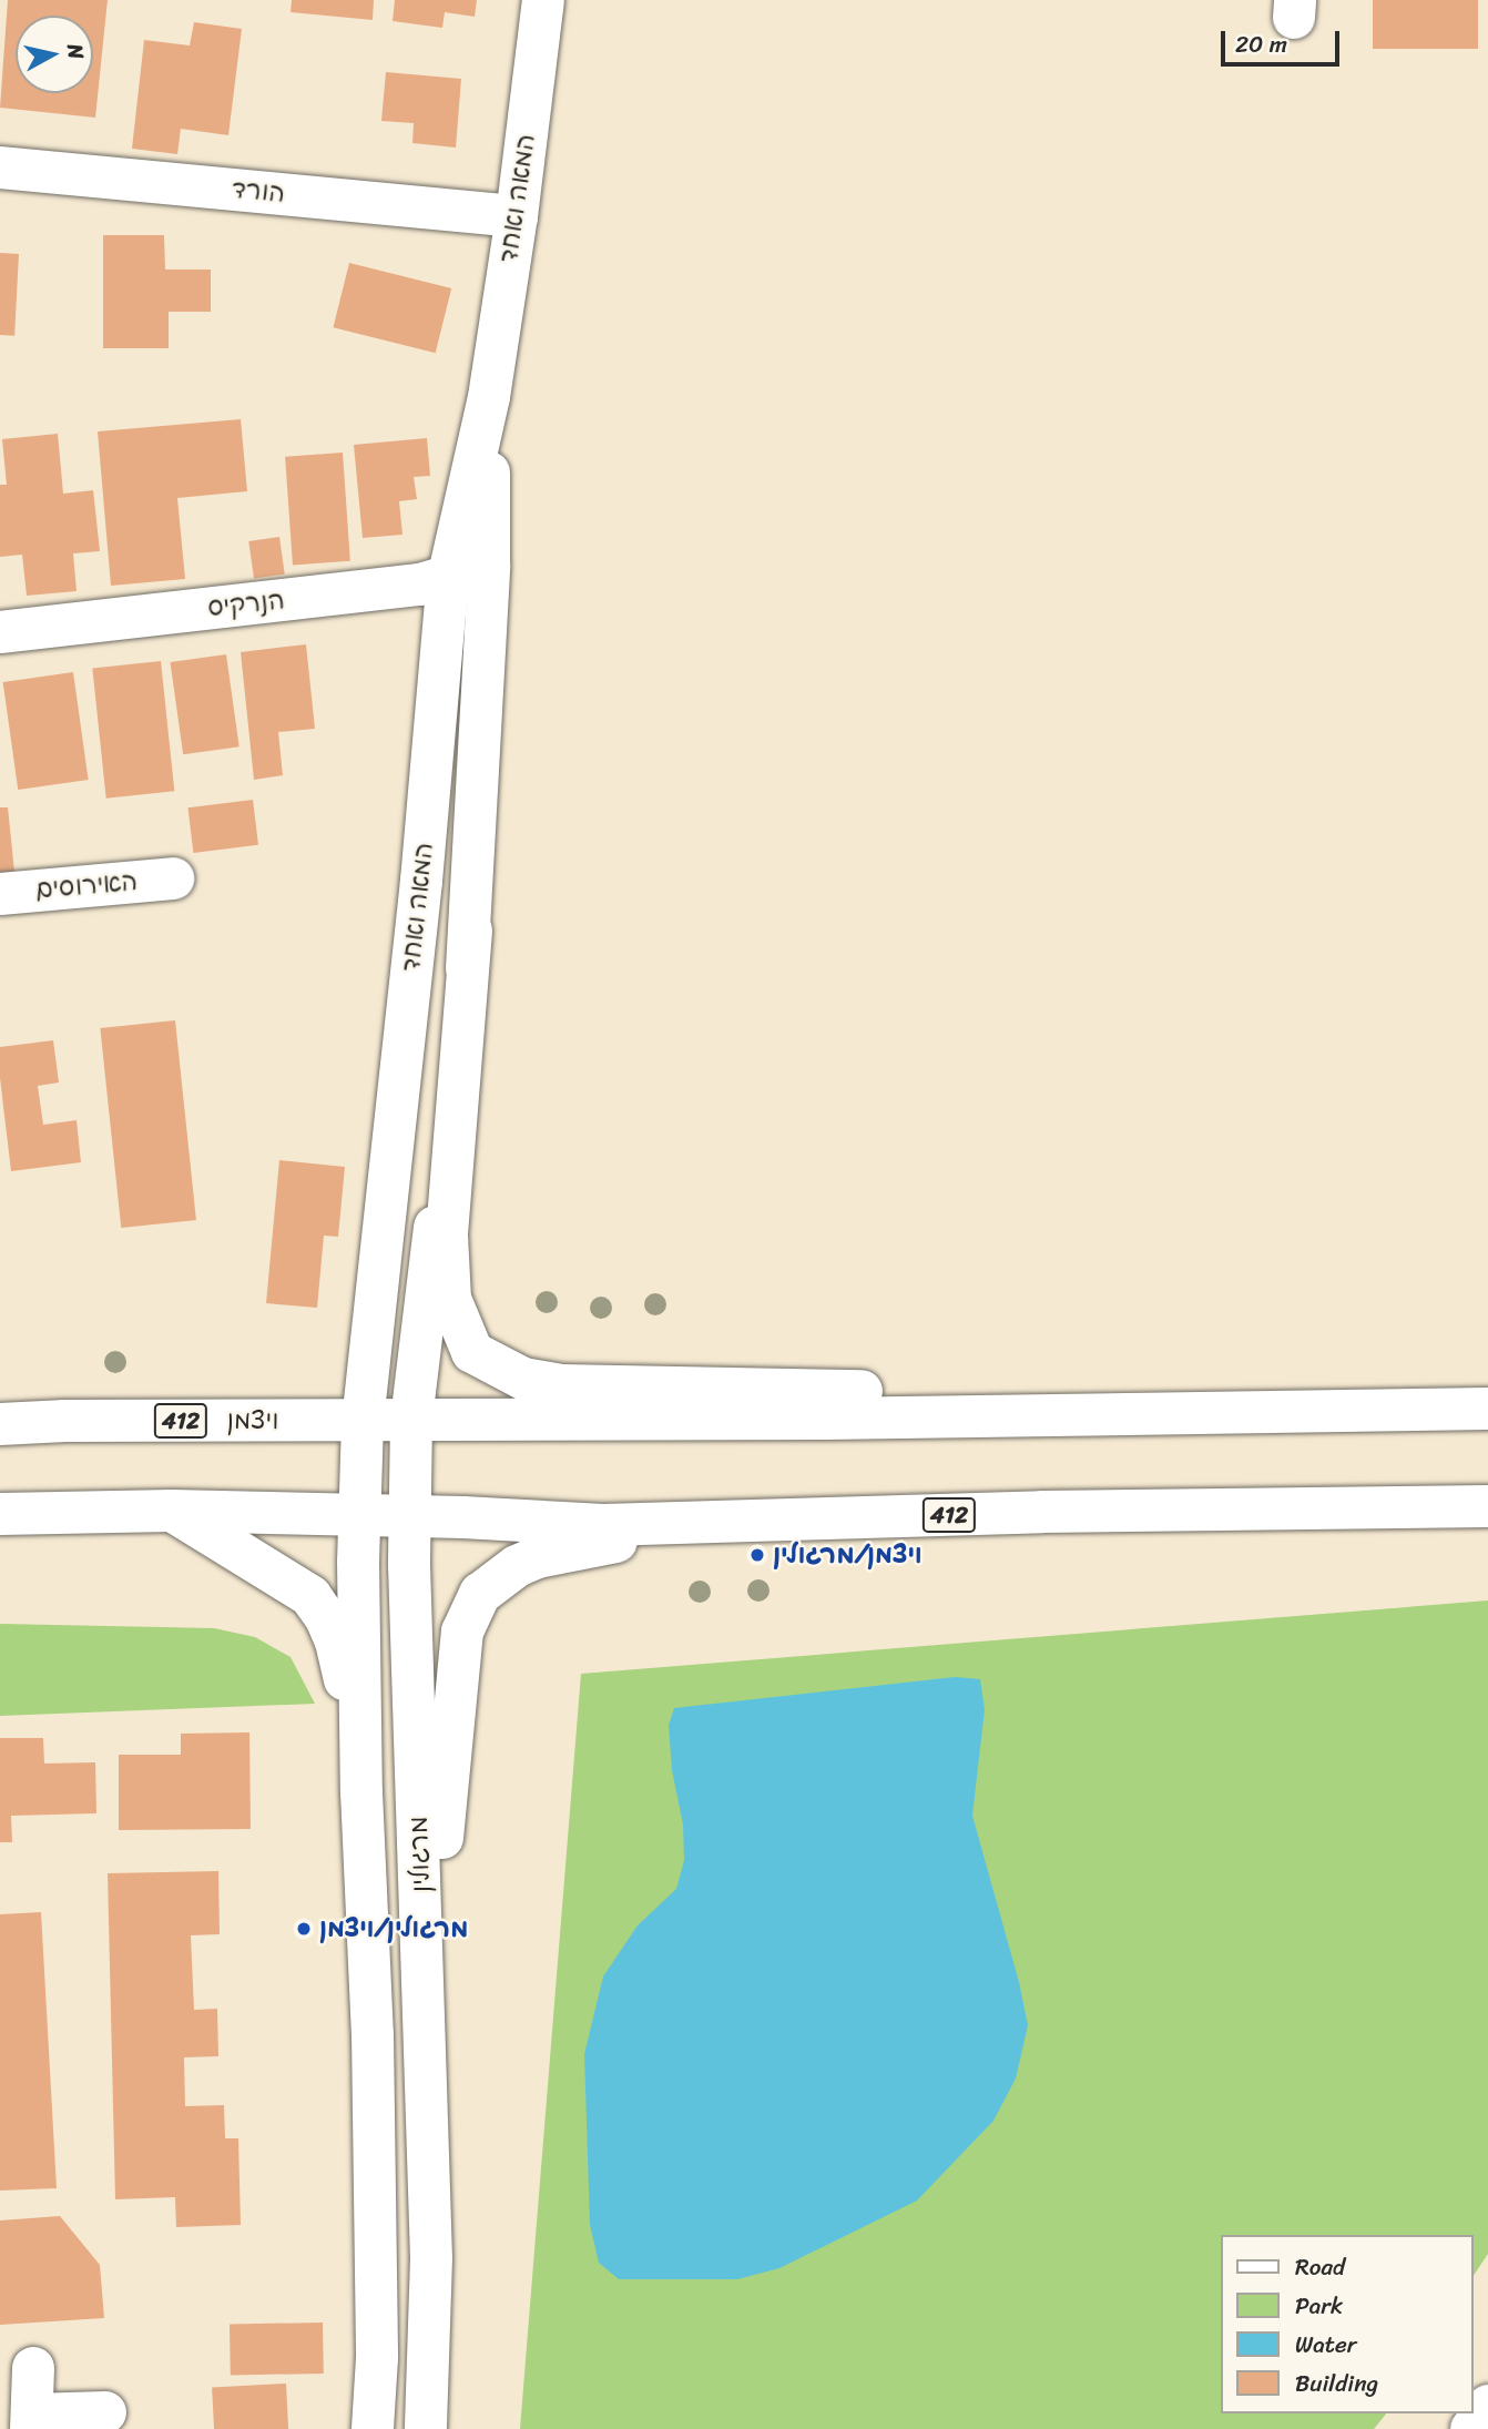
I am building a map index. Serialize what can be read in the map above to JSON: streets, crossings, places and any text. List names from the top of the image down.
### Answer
{
  "streets": {
    "main road": [
      "הורד",
      "המאה ואחד",
      "הנרקיס",
      "האירוסים",
      "412",
      "ויצמן",
      "מרגולין"
    ]
  },
  "crossings": [
    ["הורד", "המאה ואחד"],
    ["המאה ואחד", "הנרקיס"],
    ["המאה ואחד", "412"],
    ["המאה ואחד", "ויצמן"],
    ["המאה ואחד", "מרגולין"],
    ["412", "ויצמן"],
    ["412", "מרגולין"],
    ["ויצמן", "מרגולין"]
  ],
  "places": ["ויצמן/מרגולין", "מרגולין/ויצמן"],
  "legend": [
    "Road",
    "Park",
    "Water",
    "Building"
  ],
  "scale_bar": "20 m",
  "north": "right"
}
